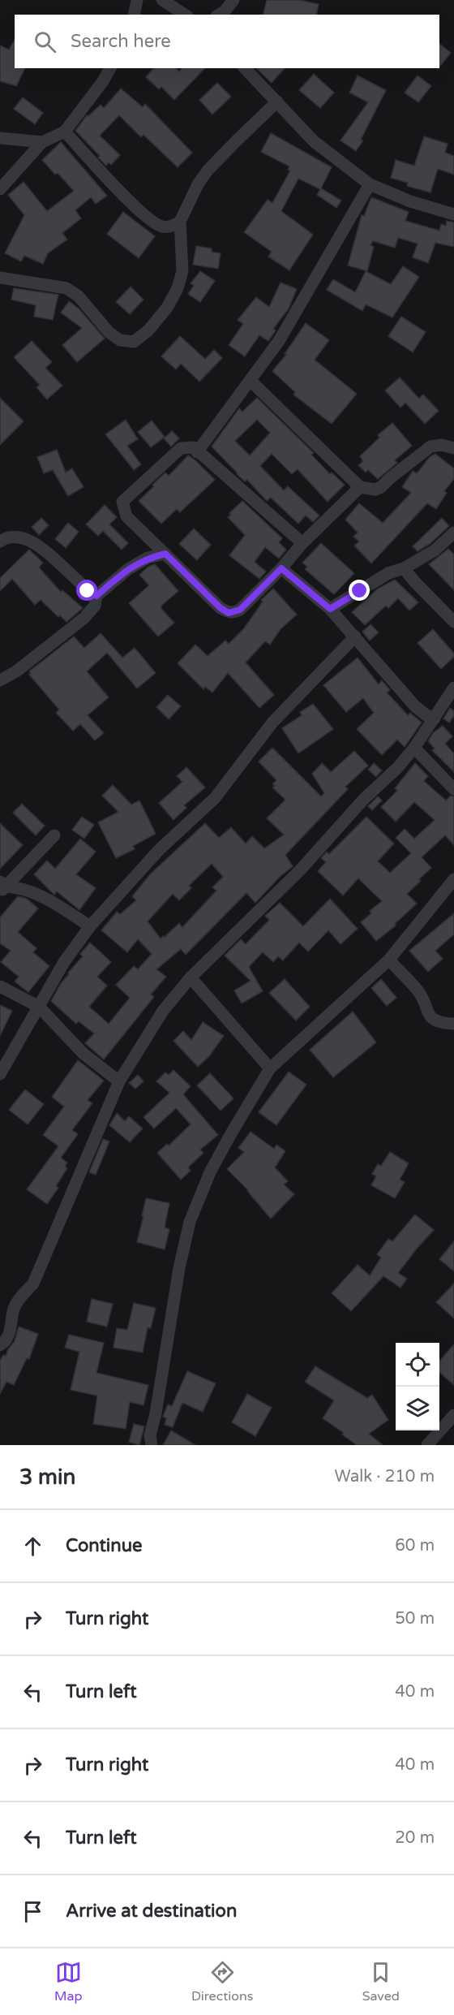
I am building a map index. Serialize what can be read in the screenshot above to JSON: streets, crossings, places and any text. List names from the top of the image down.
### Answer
{
  "page": {
    "search": "Search here",
    "heading": ["3 min", "Walk · 210 m"],
    "list": [
      ["Continue", "60 m"],
      ["Turn right", "50 m"],
      ["Turn left", "40 m"],
      ["Turn right", "40 m"],
      ["Turn left", "20 m"],
      "Arrive at destination"
    ],
    "nav": ["Map", "Directions", "Saved"]
  }
}
